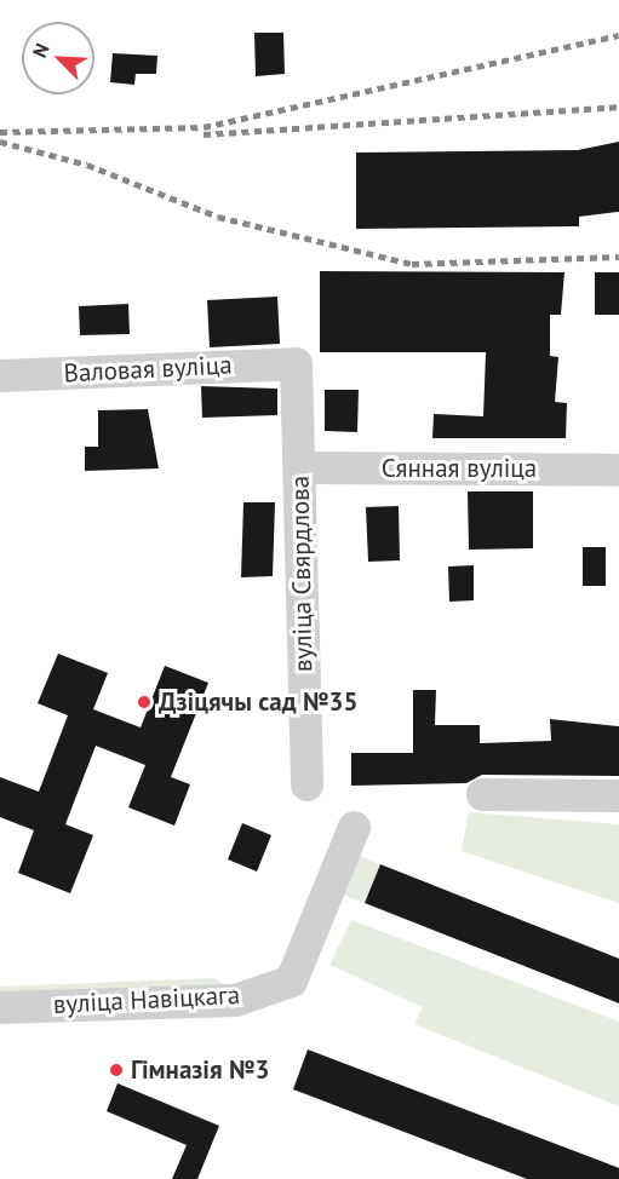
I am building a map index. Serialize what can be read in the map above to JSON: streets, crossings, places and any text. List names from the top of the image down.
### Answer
{
  "streets": {
    "street": [
      "Валовая вуліца",
      "Сянная вуліца",
      "вуліца Свярдлова",
      "вуліца Навіцкага"
    ]
  },
  "crossings": [
    ["Валовая вуліца", "вуліца Свярдлова"],
    ["Сянная вуліца", "вуліца Свярдлова"]
  ],
  "places": ["Дзіцячы сад №35", "Гімназія №3"],
  "north": "top left"
}
